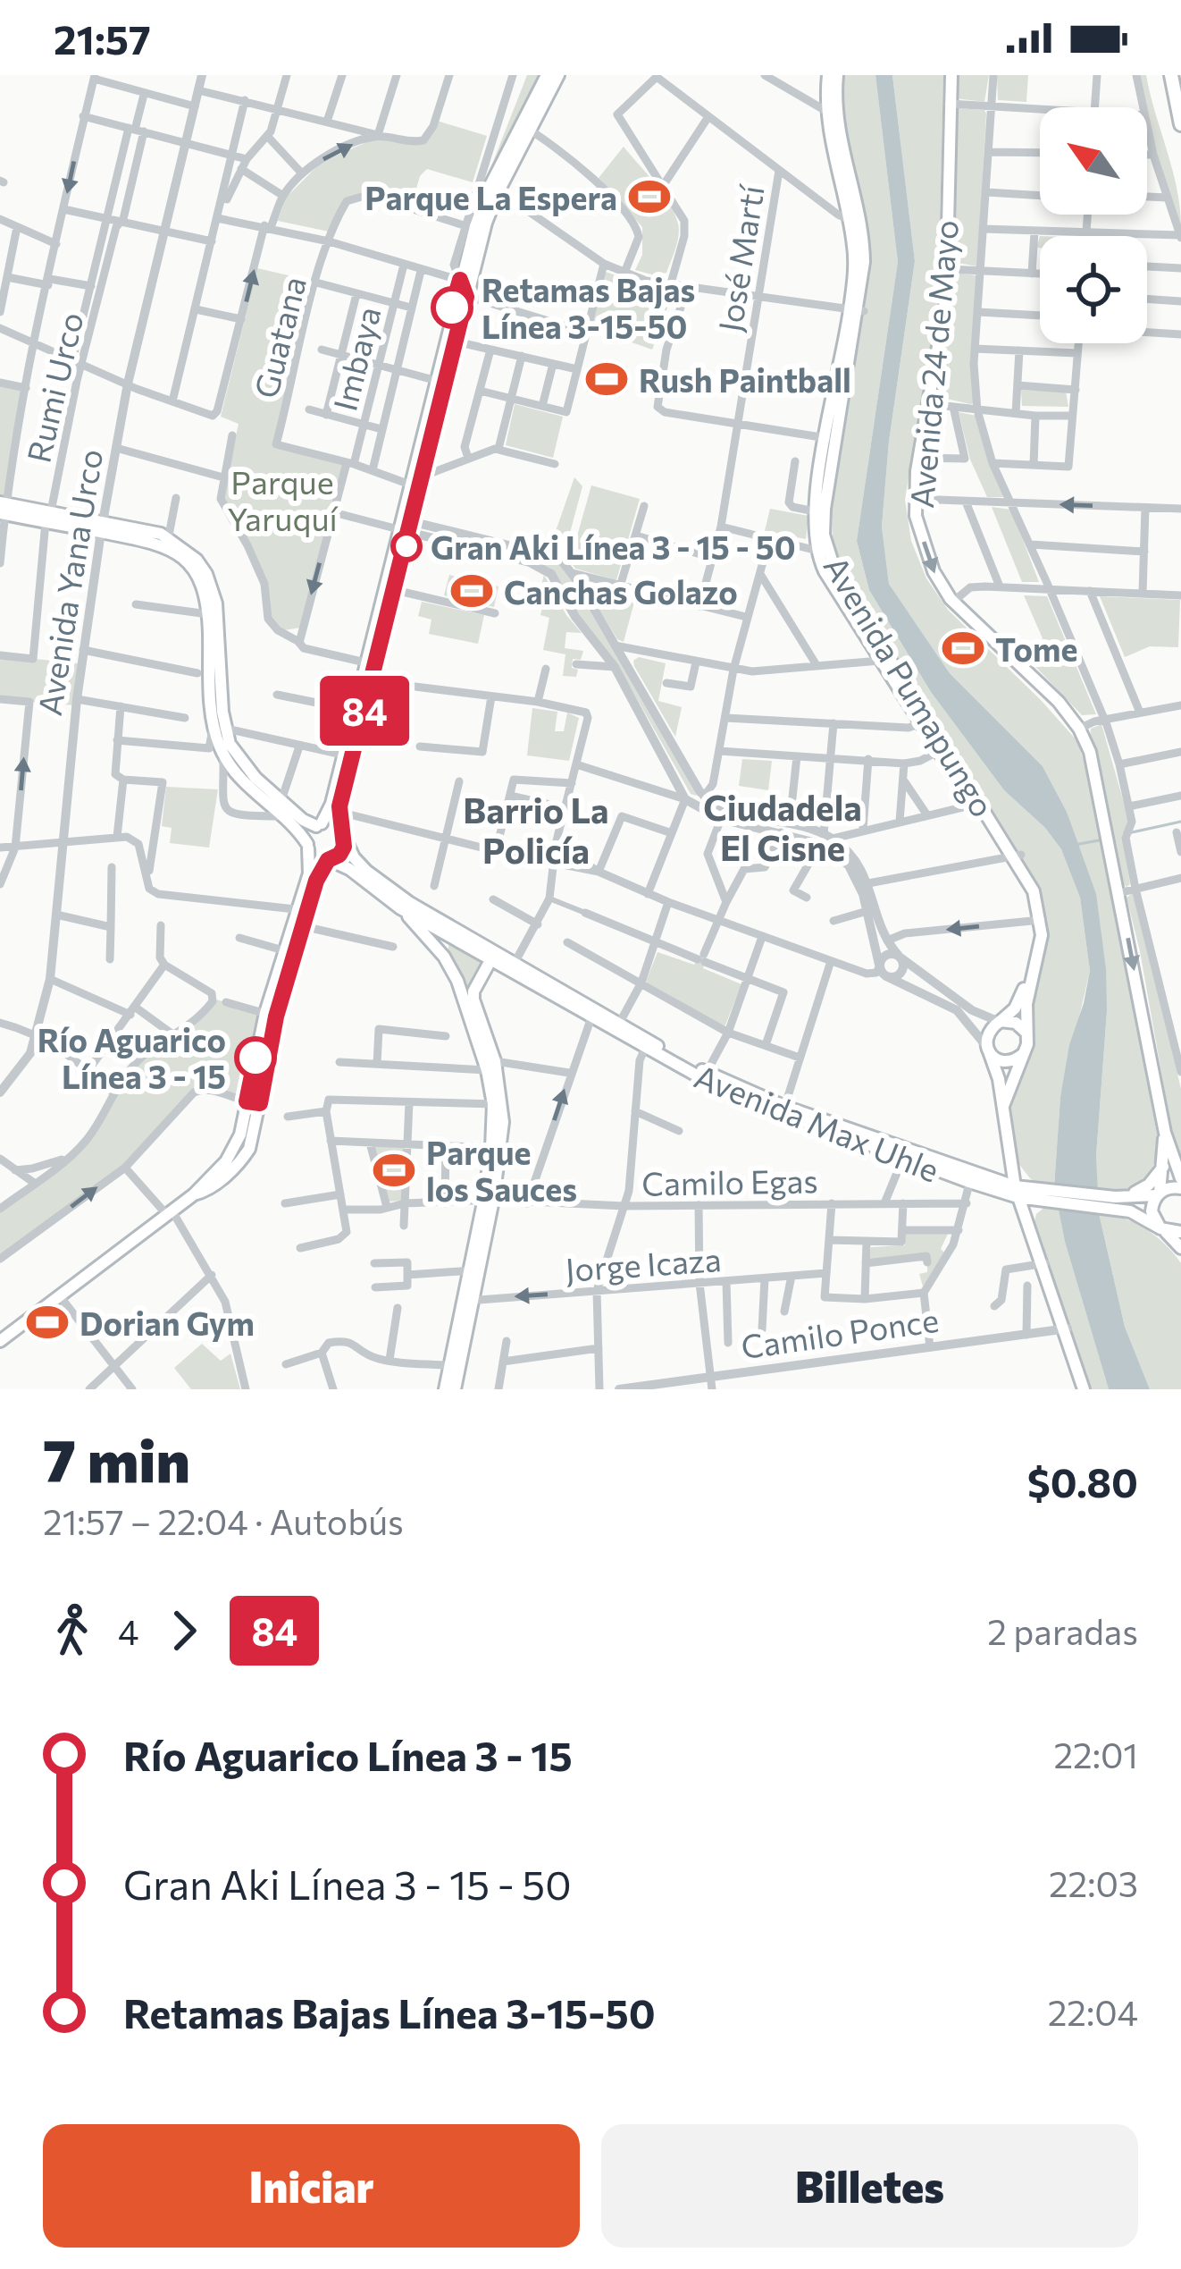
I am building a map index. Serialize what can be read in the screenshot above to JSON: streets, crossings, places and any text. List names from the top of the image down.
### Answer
{
  "streets": {
    "main road": ["Avenida 24 de Mayo", "Avenida Pumapungo", "Avenida Max Uhle"],
    "street": [
      "José Martí",
      "Guatana",
      "Imbaya",
      "Rumi Urco",
      "Avenida Yana Urco",
      "Camilo Egas",
      "Jorge Icaza",
      "Camilo Ponce"
    ]
  },
  "crossings": [
    ["Guatana", "Imbaya"],
    ["Avenida 24 de Mayo", "Avenida Max Uhle"]
  ],
  "districts": ["Ciudadela El Cisne", "Barrio La Policía"],
  "parks": ["Parque Yaruquí"],
  "places": {
    "sports": [
      "Parque La Espera",
      "Rush Paintball",
      "Canchas Golazo",
      "Tome",
      "Parque los Sauces",
      "Dorian Gym"
    ],
    "other": ["Retamas Bajas Línea 3-15-50", "Gran Aki Línea 3 - 15 - 50", "Río Aguarico Línea 3 - 15"]
  },
  "lines": ["bus line 84"],
  "north": "top left",
  "page": {
    "status": "21:57",
    "on_map": "84",
    "heading": ["7 min", "21:57 – 22:04 · Autobús", "$0.80"],
    "legs": ["4", "84", "2 paradas"],
    "list": [
      {
        "name": "Río Aguarico Línea 3 - 15",
        "value": "22:01"
      },
      {
        "name": "Gran Aki Línea 3 - 15 - 50",
        "value": "22:03"
      },
      {
        "name": "Retamas Bajas Línea 3-15-50",
        "value": "22:04"
      }
    ],
    "buttons": ["Iniciar", "Billetes"]
  }
}
